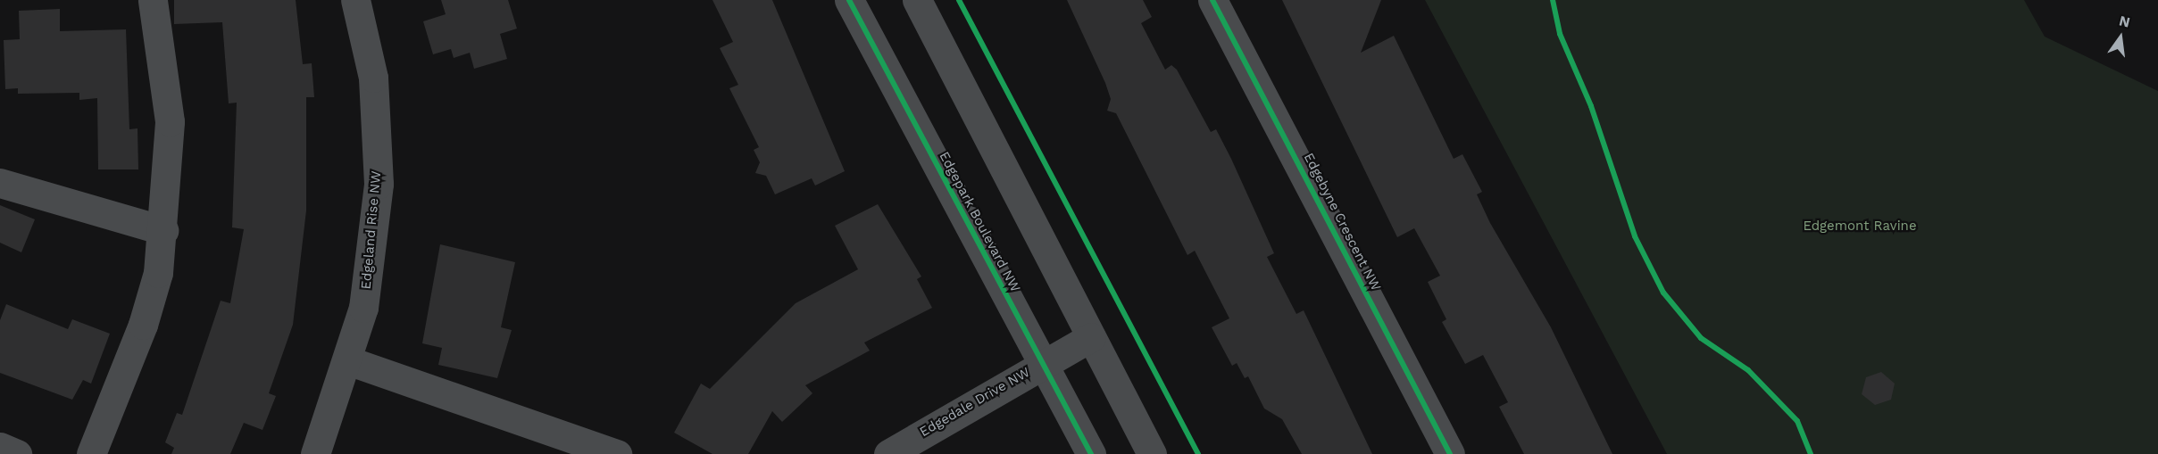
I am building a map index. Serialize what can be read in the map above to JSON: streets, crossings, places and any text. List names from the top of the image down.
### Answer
{
  "streets": {
    "street": [
      "Edgepark Boulevard NW",
      "Edgebyne Crescent NW",
      "Edgeland Rise NW",
      "Edgedale Drive NW"
    ]
  },
  "crossings": [
    ["Edgepark Boulevard NW", "Edgedale Drive NW"]
  ],
  "parks": ["Edgemont Ravine"],
  "north": "top"
}
